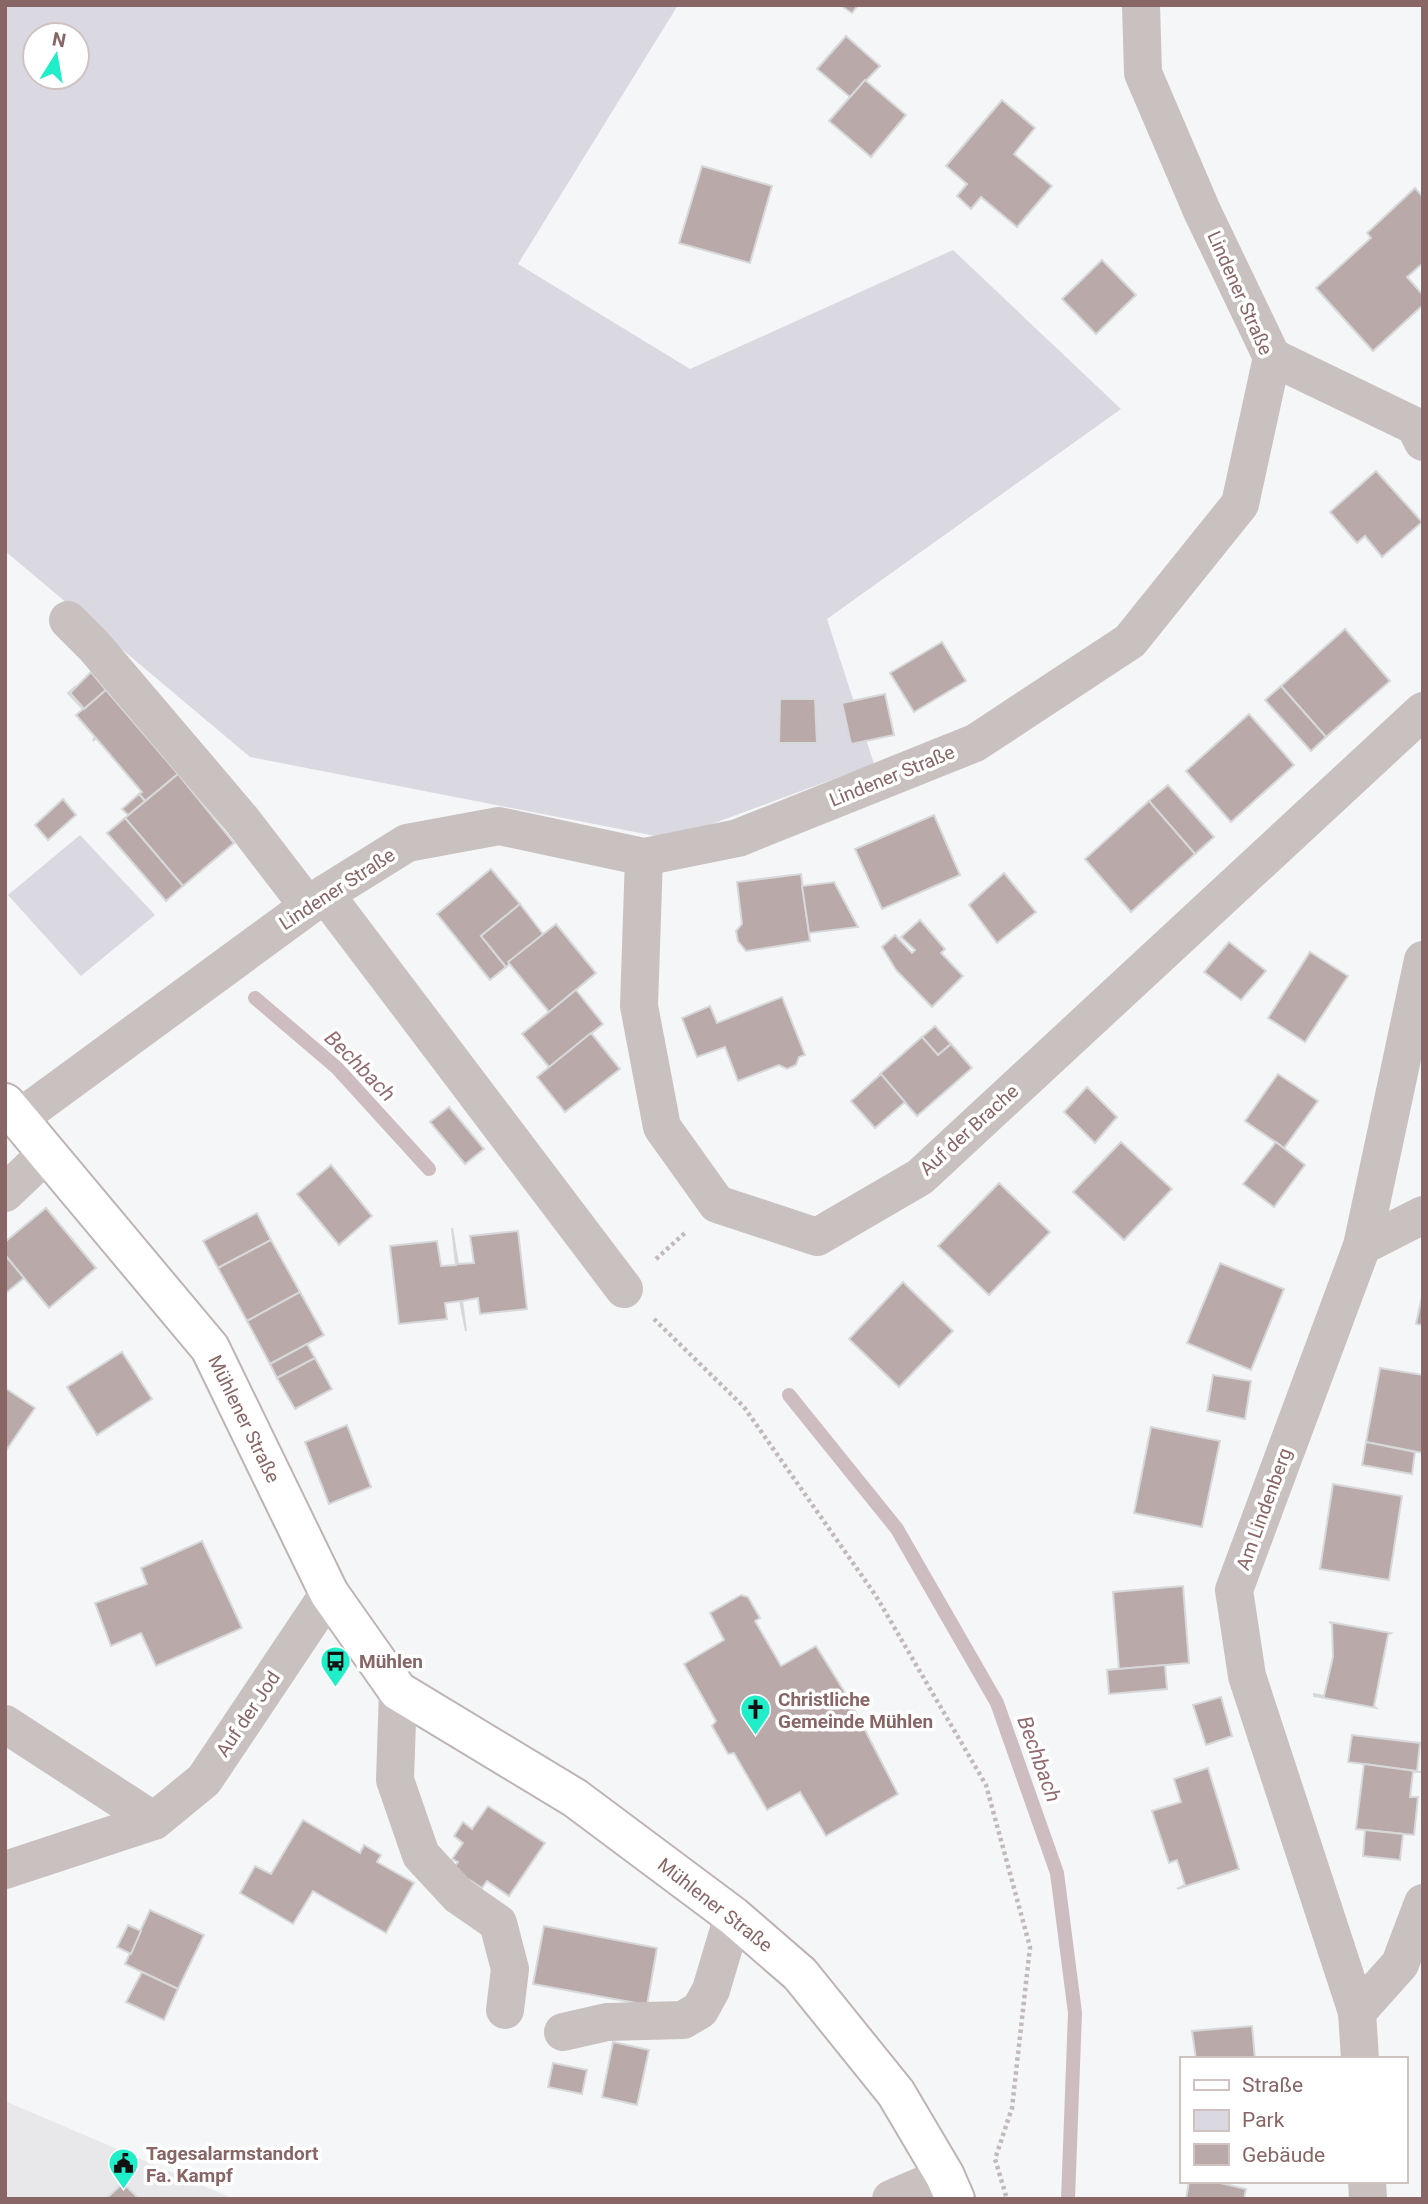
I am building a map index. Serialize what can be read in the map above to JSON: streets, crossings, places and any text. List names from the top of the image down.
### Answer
{
  "streets": {
    "main road": ["Mühlener Straße"],
    "street": [
      "Lindener Straße",
      "Auf der Brache",
      "Am Lindenberg",
      "Auf der Jod"
    ]
  },
  "crossings": [
    ["Lindener Straße", "Mühlener Straße"],
    ["Mühlener Straße", "Auf der Jod"]
  ],
  "water": ["Bechbach"],
  "places": {
    "bus stop": ["Mühlen"],
    "church": ["Christliche Gemeinde Mühlen"],
    "public building": ["Tagesalarmstandort Fa. Kampf"]
  },
  "legend": ["Straße", "Park", "Gebäude"],
  "north": "top"
}
